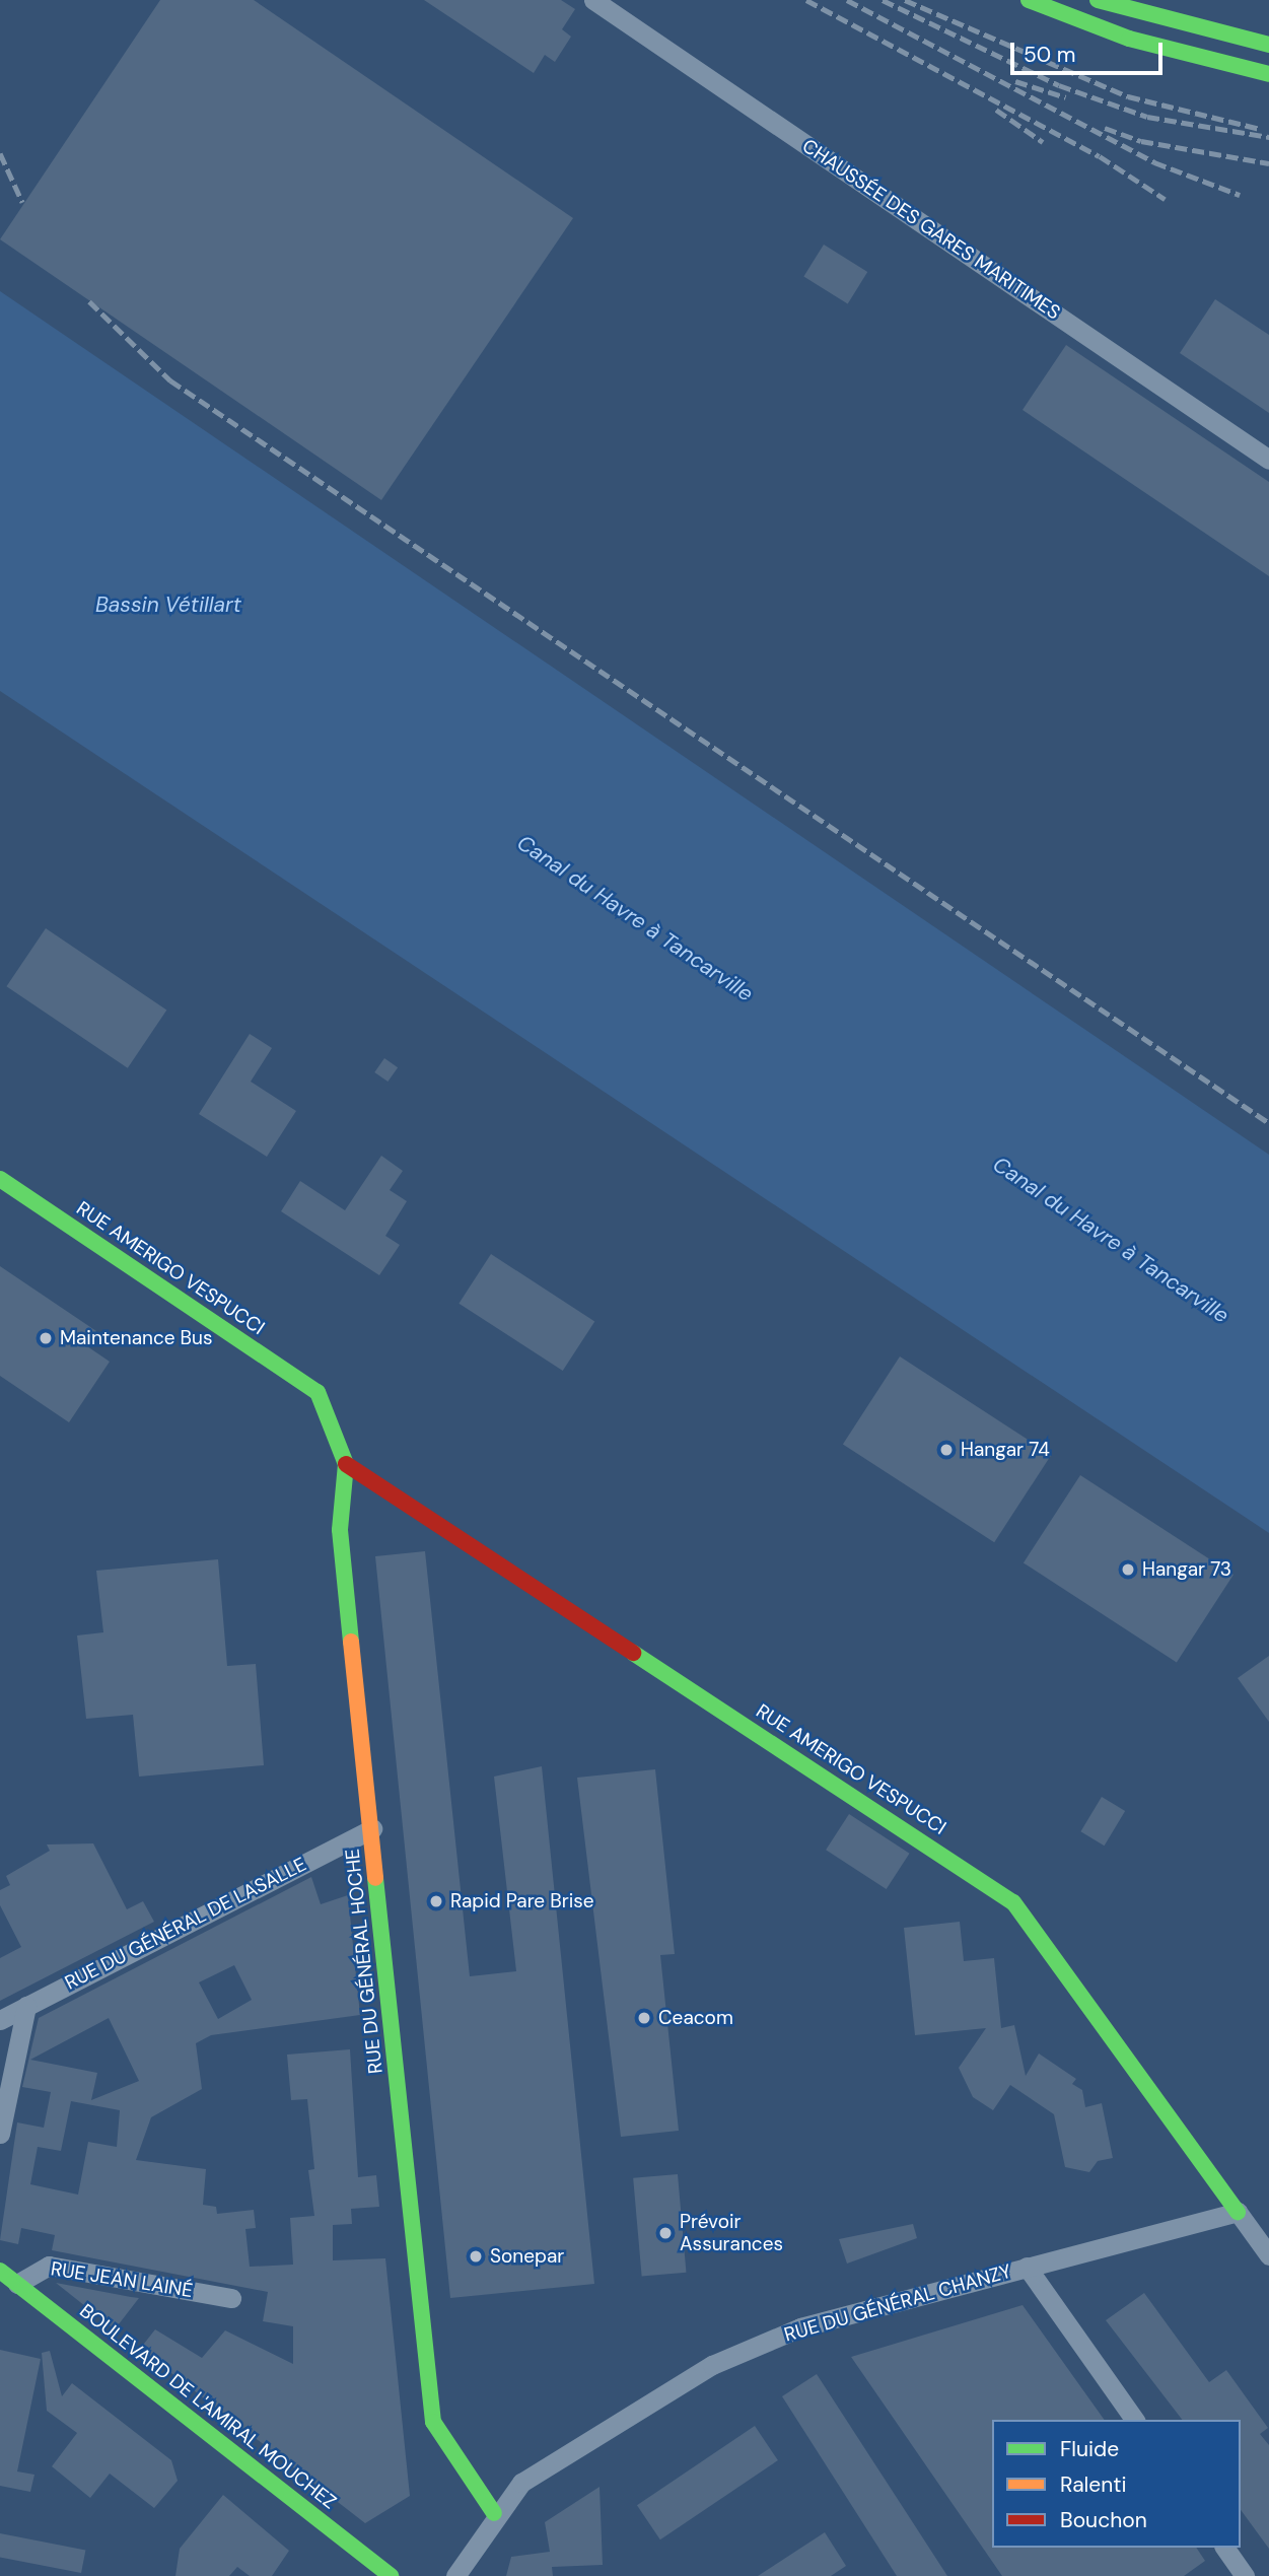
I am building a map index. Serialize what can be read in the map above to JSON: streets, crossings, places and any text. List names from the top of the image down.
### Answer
{
  "streets": {
    "street": [
      "CHAUSSÉE DES GARES MARITIMES",
      "RUE AMERIGO VESPUCCI",
      "RUE DU GÉNÉRAL DE LASALLE",
      "RUE DU GÉNÉRAL HOCHE",
      "RUE JEAN LAINÉ",
      "RUE DU GÉNÉRAL CHANZY",
      "BOULEVARD DE L'AMIRAL MOUCHEZ"
    ]
  },
  "crossings": [
    ["RUE AMERIGO VESPUCCI", "RUE DU GÉNÉRAL HOCHE"],
    ["RUE AMERIGO VESPUCCI", "RUE DU GÉNÉRAL CHANZY"],
    ["RUE DU GÉNÉRAL DE LASALLE", "RUE DU GÉNÉRAL HOCHE"],
    ["RUE DU GÉNÉRAL HOCHE", "RUE DU GÉNÉRAL CHANZY"],
    ["RUE JEAN LAINÉ", "BOULEVARD DE L'AMIRAL MOUCHEZ"]
  ],
  "water": ["Bassin Vétillart", "Canal du Havre à Tancarville"],
  "places": [
    "Maintenance Bus",
    "Hangar 74",
    "Hangar 73",
    "Rapid Pare Brise",
    "Ceacom",
    "Prévoir Assurances",
    "Sonepar"
  ],
  "legend": ["Fluide", "Ralenti", "Bouchon"],
  "scale_bar": "50 m"
}
